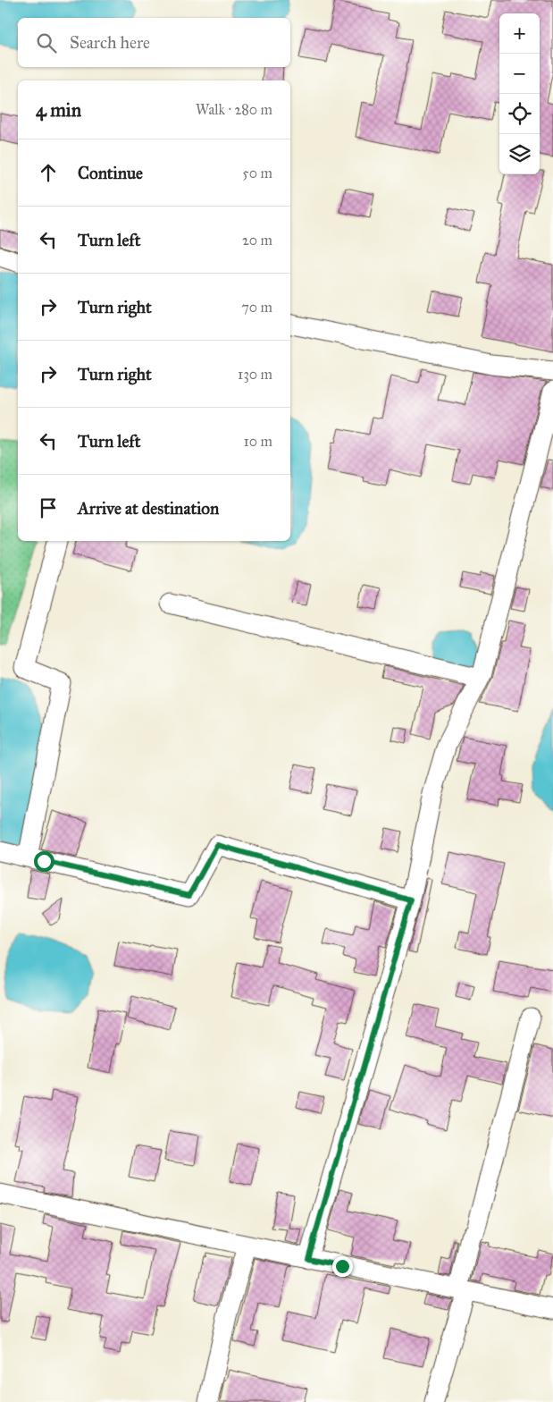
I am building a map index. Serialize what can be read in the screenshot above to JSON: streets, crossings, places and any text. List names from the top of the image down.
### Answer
{
  "page": {
    "map_buttons": ["+", "−"],
    "search": "Search here",
    "heading": ["4 min", "Walk · 280 m"],
    "list": [
      ["Continue", "50 m"],
      ["Turn left", "20 m"],
      ["Turn right", "70 m"],
      ["Turn right", "130 m"],
      ["Turn left", "10 m"],
      "Arrive at destination"
    ]
  }
}
